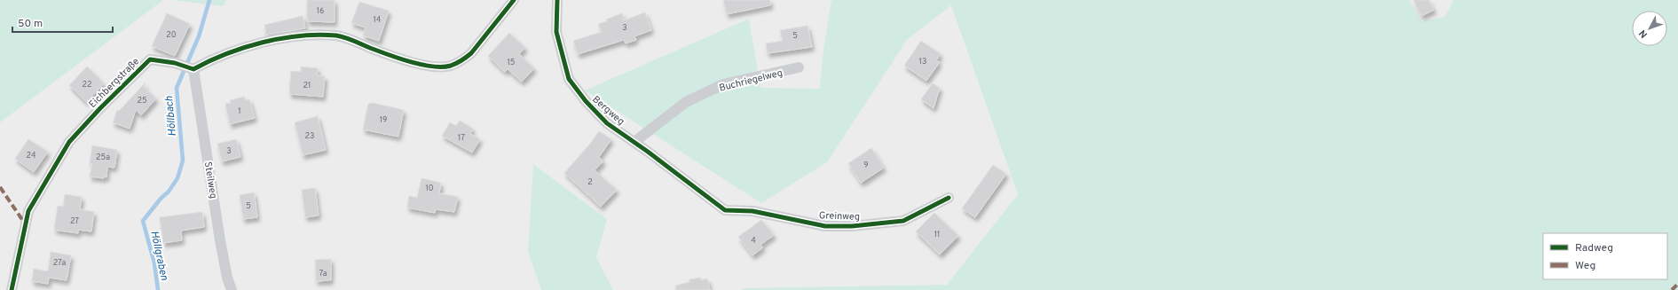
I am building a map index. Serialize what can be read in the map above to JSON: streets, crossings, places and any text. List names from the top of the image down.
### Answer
{
  "streets": {
    "street": [
      "Buchriegelweg",
      "Eichbergstraße",
      "Bergweg",
      "Steilweg",
      "Greinweg"
    ]
  },
  "crossings": [
    ["Buchriegelweg", "Bergweg"],
    ["Eichbergstraße", "Steilweg"],
    ["Bergweg", "Greinweg"]
  ],
  "water": ["Höllbach", "Höllgraben"],
  "house_numbers": [
    "16",
    "14",
    "3",
    "20",
    "5",
    "13",
    "15",
    "22",
    "21",
    "25",
    "1",
    "19",
    "23",
    "17",
    "3",
    "24",
    "25a",
    "9",
    "2",
    "10",
    "5",
    "27",
    "11",
    "4",
    "27a",
    "7a"
  ],
  "legend": ["Radweg", "Weg"],
  "scale_bar": "50 m",
  "north": "bottom left"
}
